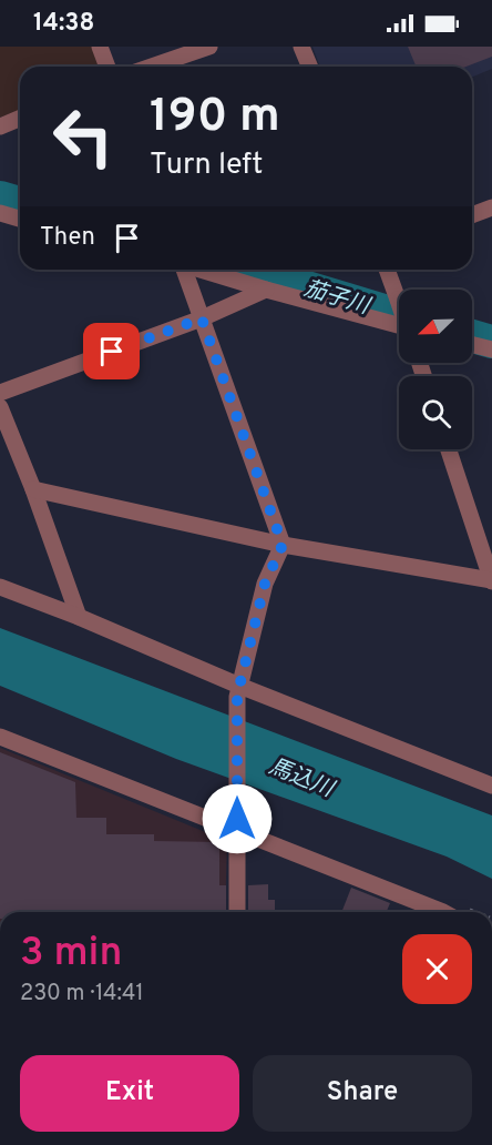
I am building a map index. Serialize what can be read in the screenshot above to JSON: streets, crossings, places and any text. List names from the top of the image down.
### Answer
{
  "water": ["茄子川", "馬込川"],
  "north": "bottom left",
  "page": {
    "status": "14:38",
    "turn": ["190 m", "Turn left"],
    "then": "Then",
    "heading": ["3 min", "230 m · 14:41"],
    "buttons": ["Exit", "Share"]
  }
}
